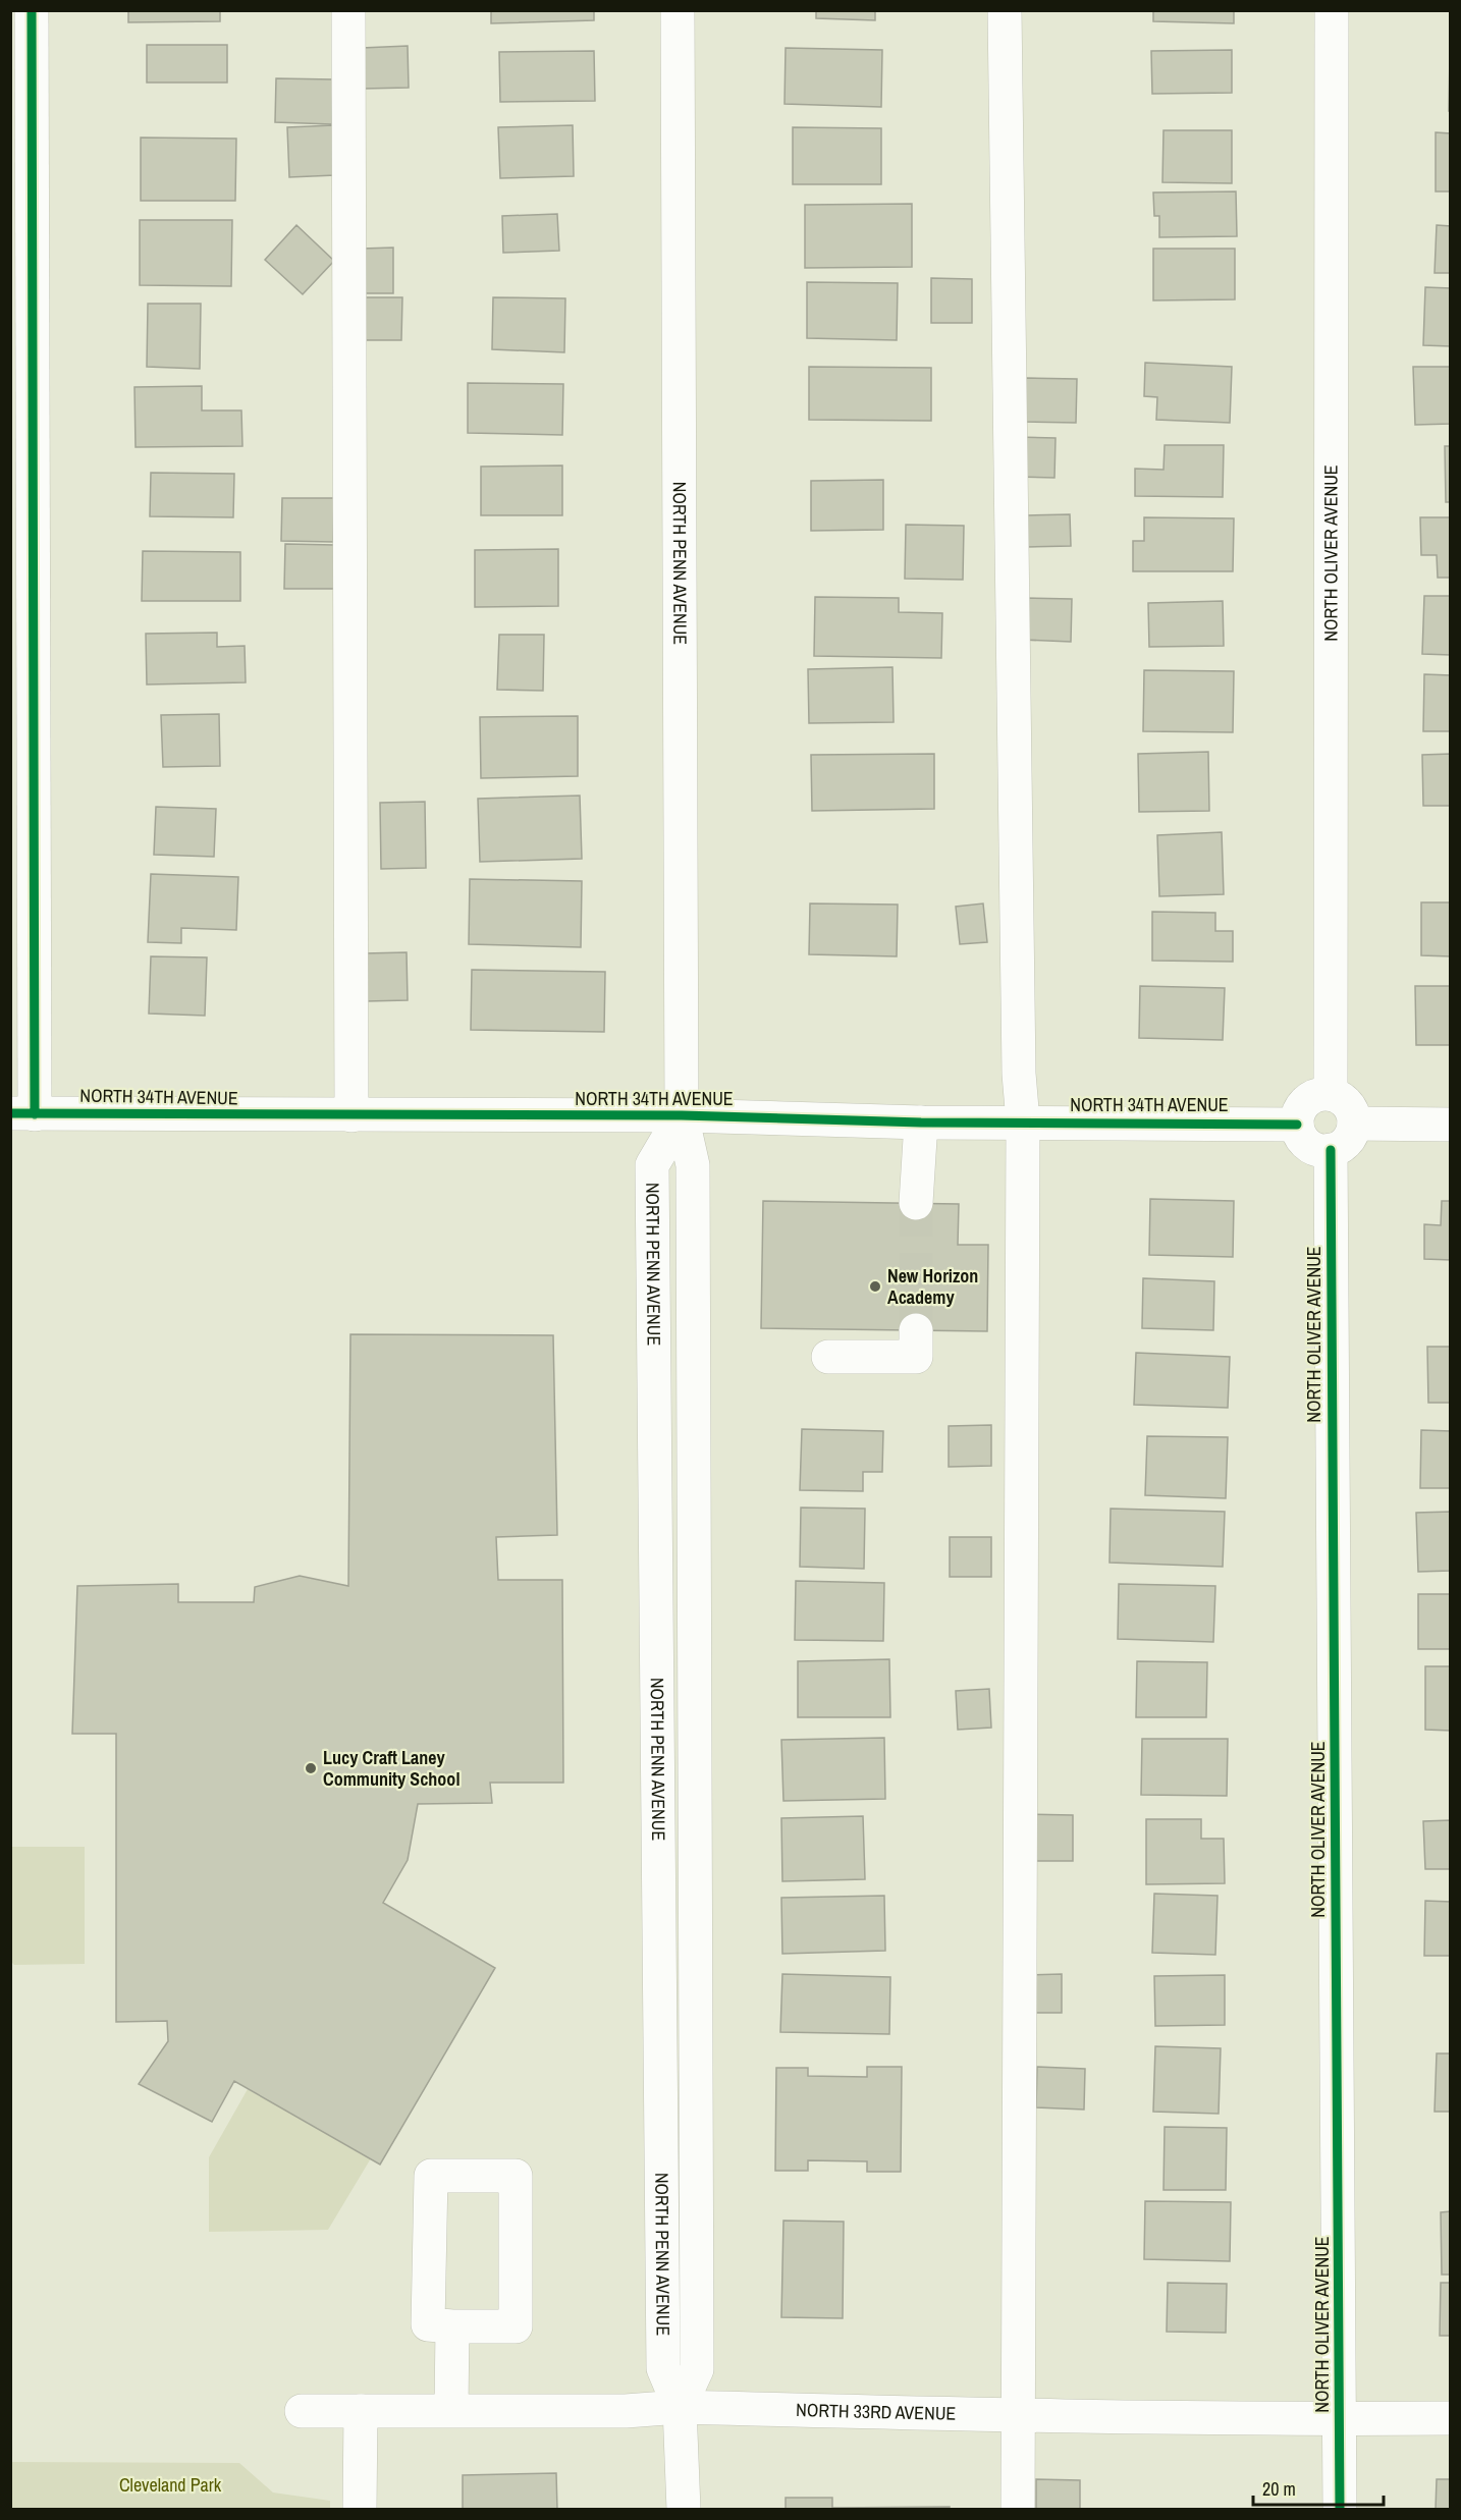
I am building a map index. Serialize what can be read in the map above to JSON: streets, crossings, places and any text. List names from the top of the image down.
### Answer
{
  "streets": {
    "street": [
      "NORTH OLIVER AVENUE",
      "NORTH PENN AVENUE",
      "NORTH 34TH AVENUE",
      "NORTH 33RD AVENUE"
    ]
  },
  "crossings": [
    ["NORTH OLIVER AVENUE", "NORTH 34TH AVENUE"],
    ["NORTH OLIVER AVENUE", "NORTH 33RD AVENUE"],
    ["NORTH PENN AVENUE", "NORTH 34TH AVENUE"],
    ["NORTH PENN AVENUE", "NORTH 33RD AVENUE"]
  ],
  "parks": ["Cleveland Park"],
  "places": ["New Horizon Academy", "Lucy Craft Laney Community School"],
  "scale_bar": "20 m"
}
